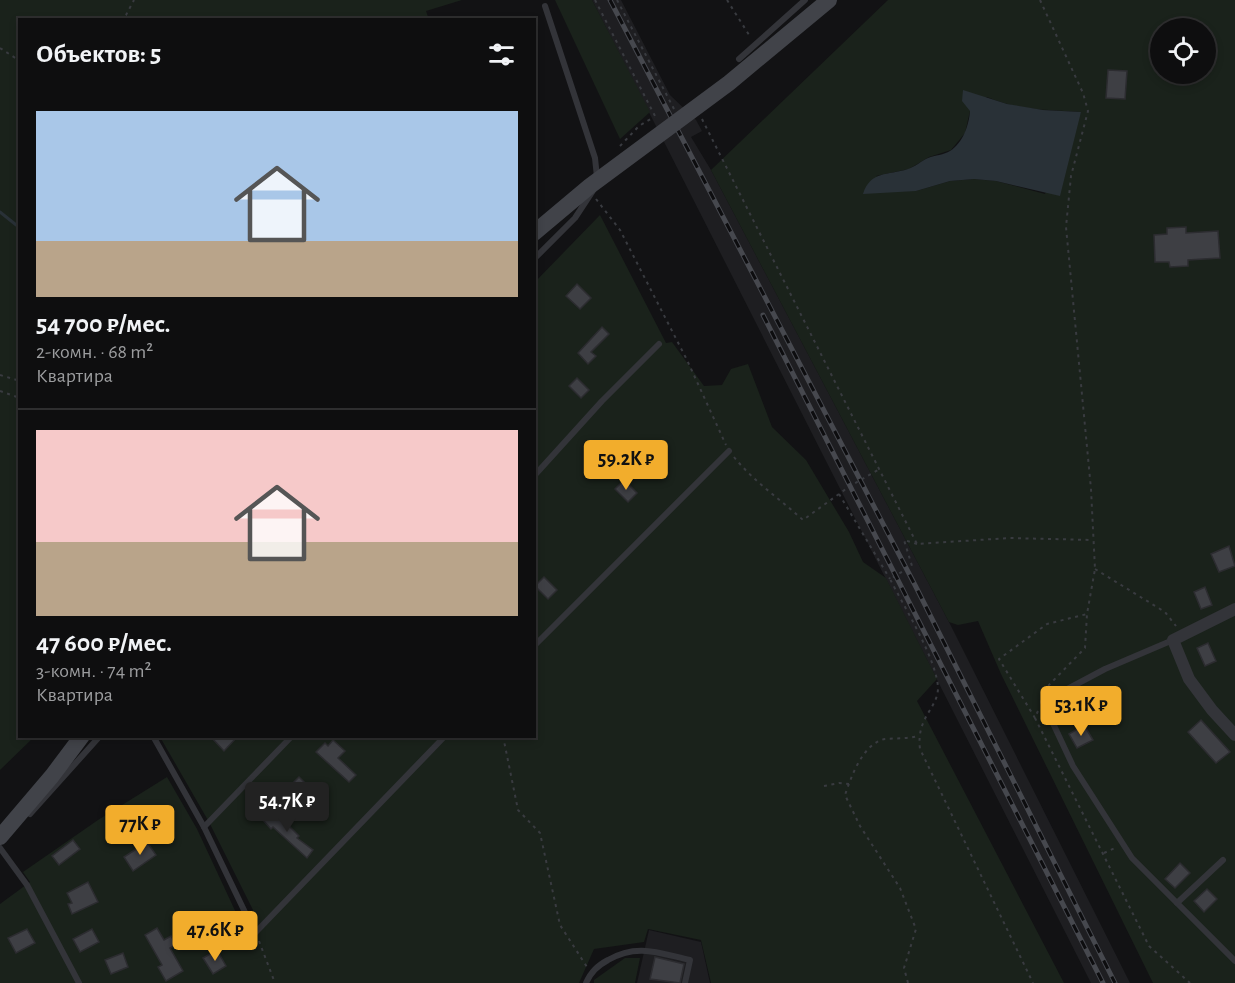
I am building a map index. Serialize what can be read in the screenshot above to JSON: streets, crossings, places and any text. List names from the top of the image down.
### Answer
{
  "page": {
    "heading": "Объектов: 5",
    "list": [
      {
        "name": "54 700 ₽/мес.",
        "note": "2-комн. · 68 m² · Квартира"
      },
      {
        "name": "47 600 ₽/мес.",
        "note": "3-комн. · 74 m² · Квартира"
      }
    ],
    "price": [
      "59.2K ₽",
      "53.1K ₽",
      "54.7K ₽",
      "77K ₽",
      "47.6K ₽"
    ]
  }
}
